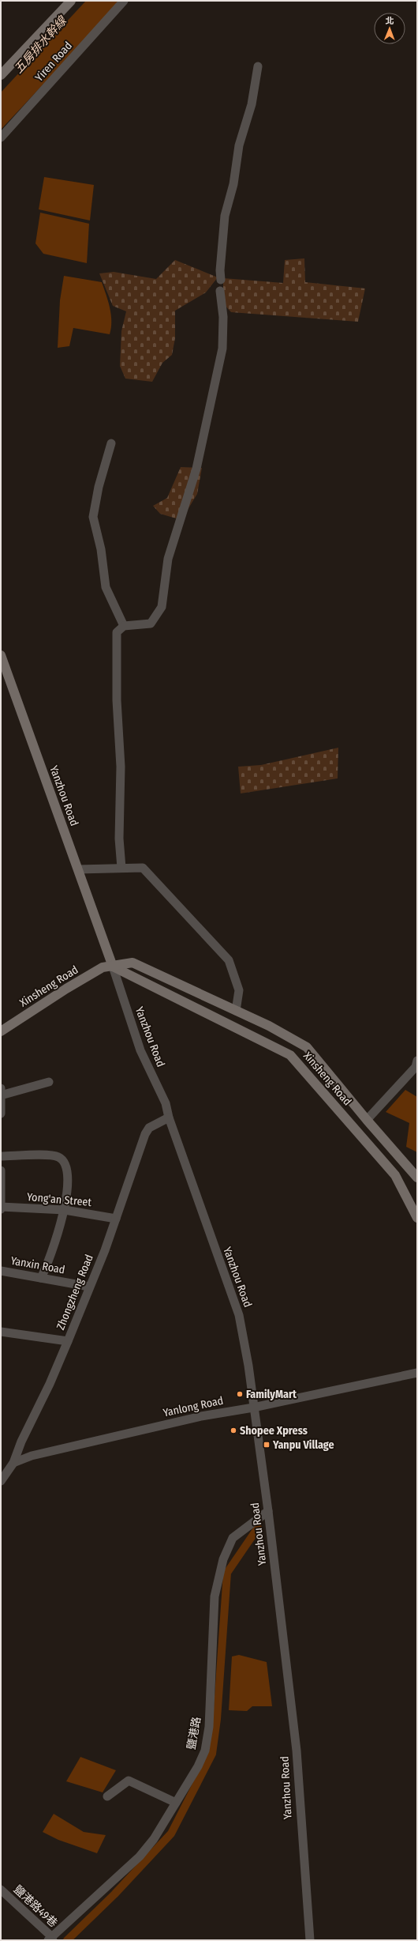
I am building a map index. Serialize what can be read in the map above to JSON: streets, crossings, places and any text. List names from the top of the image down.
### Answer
{
  "streets": {
    "street": [
      "Yiren Road",
      "Yanzhou Road",
      "Xinsheng Road",
      "Yong'an Street",
      "Yanxin Road",
      "Zhongzheng Road",
      "Yanlong Road",
      "鹽港路",
      "鹽港路49巷"
    ]
  },
  "crossings": [
    ["Yanzhou Road", "Xinsheng Road"],
    ["Yanzhou Road", "Zhongzheng Road"],
    ["Yanzhou Road", "Yanlong Road"],
    ["Yanzhou Road", "鹽港路"],
    ["Yong'an Street", "Zhongzheng Road"],
    ["Yanxin Road", "Zhongzheng Road"],
    ["Zhongzheng Road", "Yanlong Road"],
    ["鹽港路", "鹽港路49巷"]
  ],
  "water": ["五房排水幹線"],
  "places": {
    "other": ["FamilyMart", "Shopee Xpress"],
    "transit": ["Yanpu Village"]
  },
  "north": "top"
}
